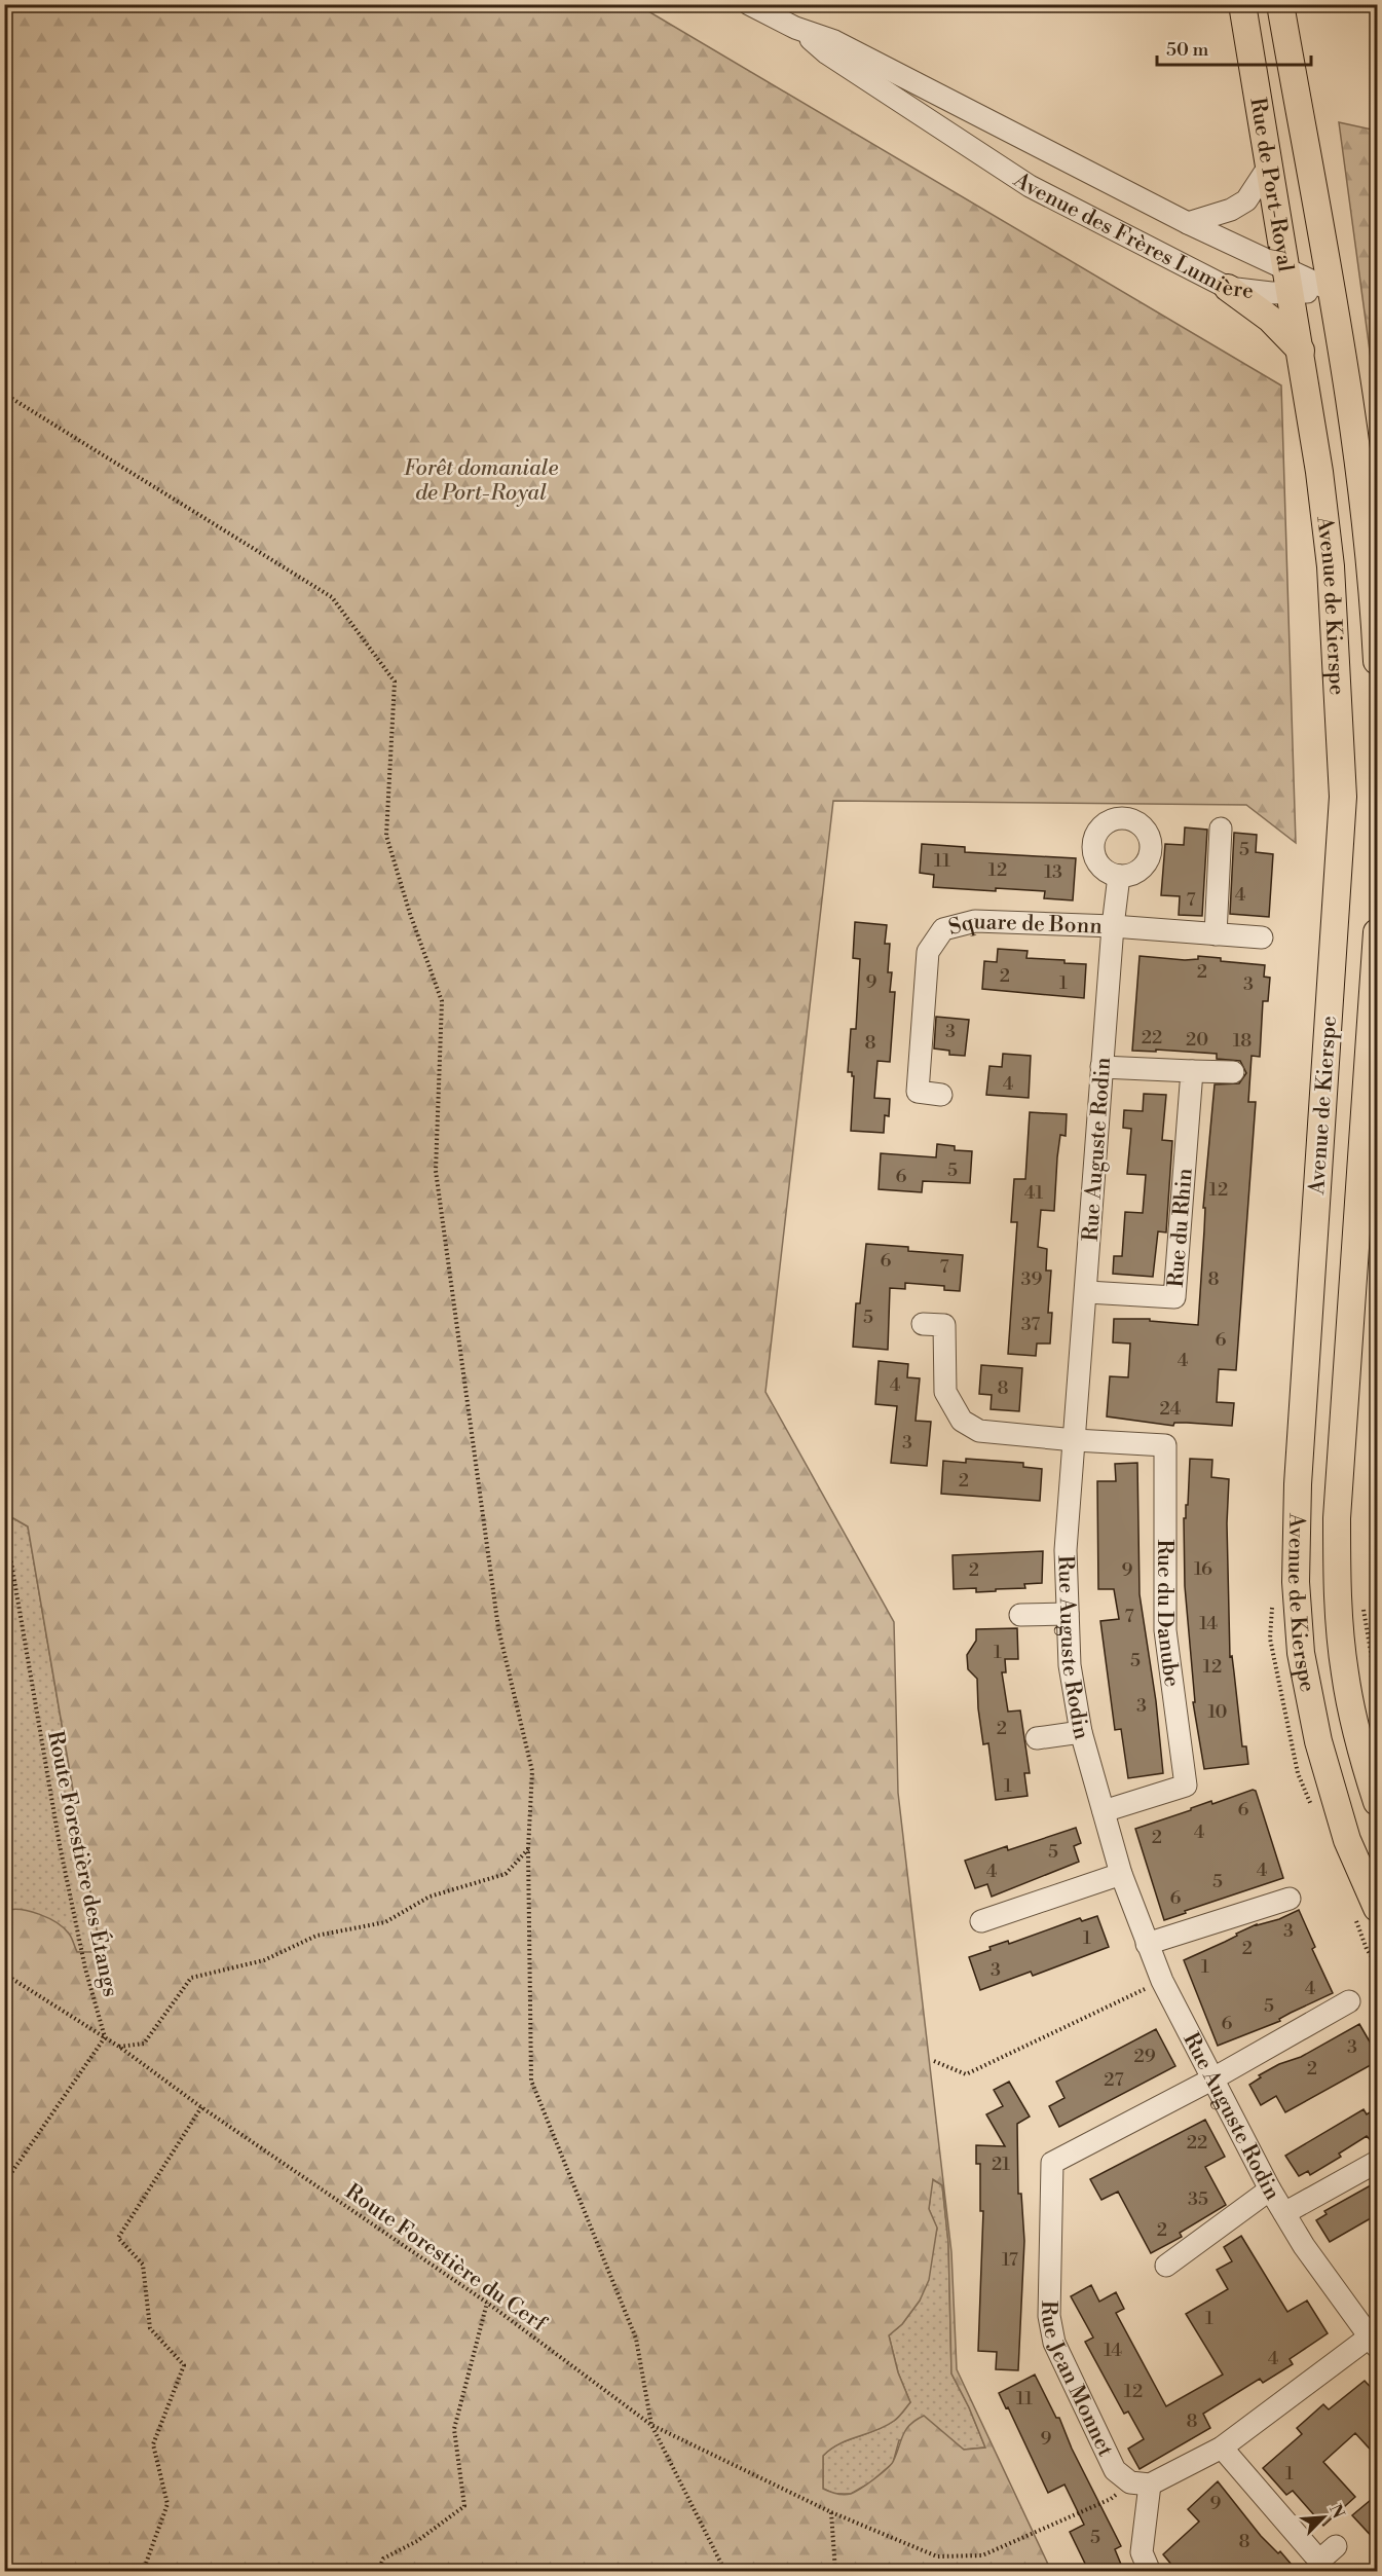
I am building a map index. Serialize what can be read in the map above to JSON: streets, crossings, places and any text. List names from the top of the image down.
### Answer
{
  "streets": {
    "main road": ["Rue de Port-Royal", "Avenue de Kierspe"],
    "street": [
      "Avenue des Frères Lumière",
      "Square de Bonn",
      "Rue Auguste Rodin",
      "Rue du Rhin",
      "Rue du Danube",
      "Rue Jean Monnet"
    ],
    "path": ["Route Forestière des Étangs", "Route Forestière du Cerf"]
  },
  "crossings": [
    ["Rue de Port-Royal", "Avenue des Frères Lumière"],
    ["Rue de Port-Royal", "Avenue de Kierspe"],
    ["Avenue des Frères Lumière", "Avenue de Kierspe"],
    ["Square de Bonn", "Rue Auguste Rodin"],
    ["Rue Auguste Rodin", "Rue du Rhin"],
    ["Rue Auguste Rodin", "Rue du Danube"],
    ["Rue Auguste Rodin", "Rue Jean Monnet"],
    ["Route Forestière des Étangs", "Route Forestière du Cerf"],
    ["Route Forestière du Cerf", "Rue Jean Monnet"]
  ],
  "parks": ["Forêt domaniale de Port-Royal"],
  "house_numbers": [
    "5",
    "11",
    "12",
    "13",
    "4",
    "7",
    "2",
    "2",
    "9",
    "1",
    "3",
    "3",
    "22",
    "20",
    "18",
    "8",
    "4",
    "5",
    "6",
    "12",
    "41",
    "6",
    "7",
    "39",
    "8",
    "5",
    "37",
    "6",
    "4",
    "4",
    "8",
    "24",
    "3",
    "2",
    "16",
    "2",
    "9",
    "7",
    "14",
    "1",
    "5",
    "12",
    "3",
    "10",
    "2",
    "1",
    "6",
    "4",
    "2",
    "5",
    "4",
    "4",
    "5",
    "6",
    "3",
    "1",
    "2",
    "1",
    "3",
    "4",
    "5",
    "6",
    "3",
    "29",
    "2",
    "27",
    "22",
    "21",
    "35",
    "2",
    "17",
    "1",
    "14",
    "4",
    "12",
    "11",
    "8",
    "9",
    "1",
    "9",
    "5",
    "8"
  ],
  "scale_bar": "50 m",
  "north": "top right"
}
